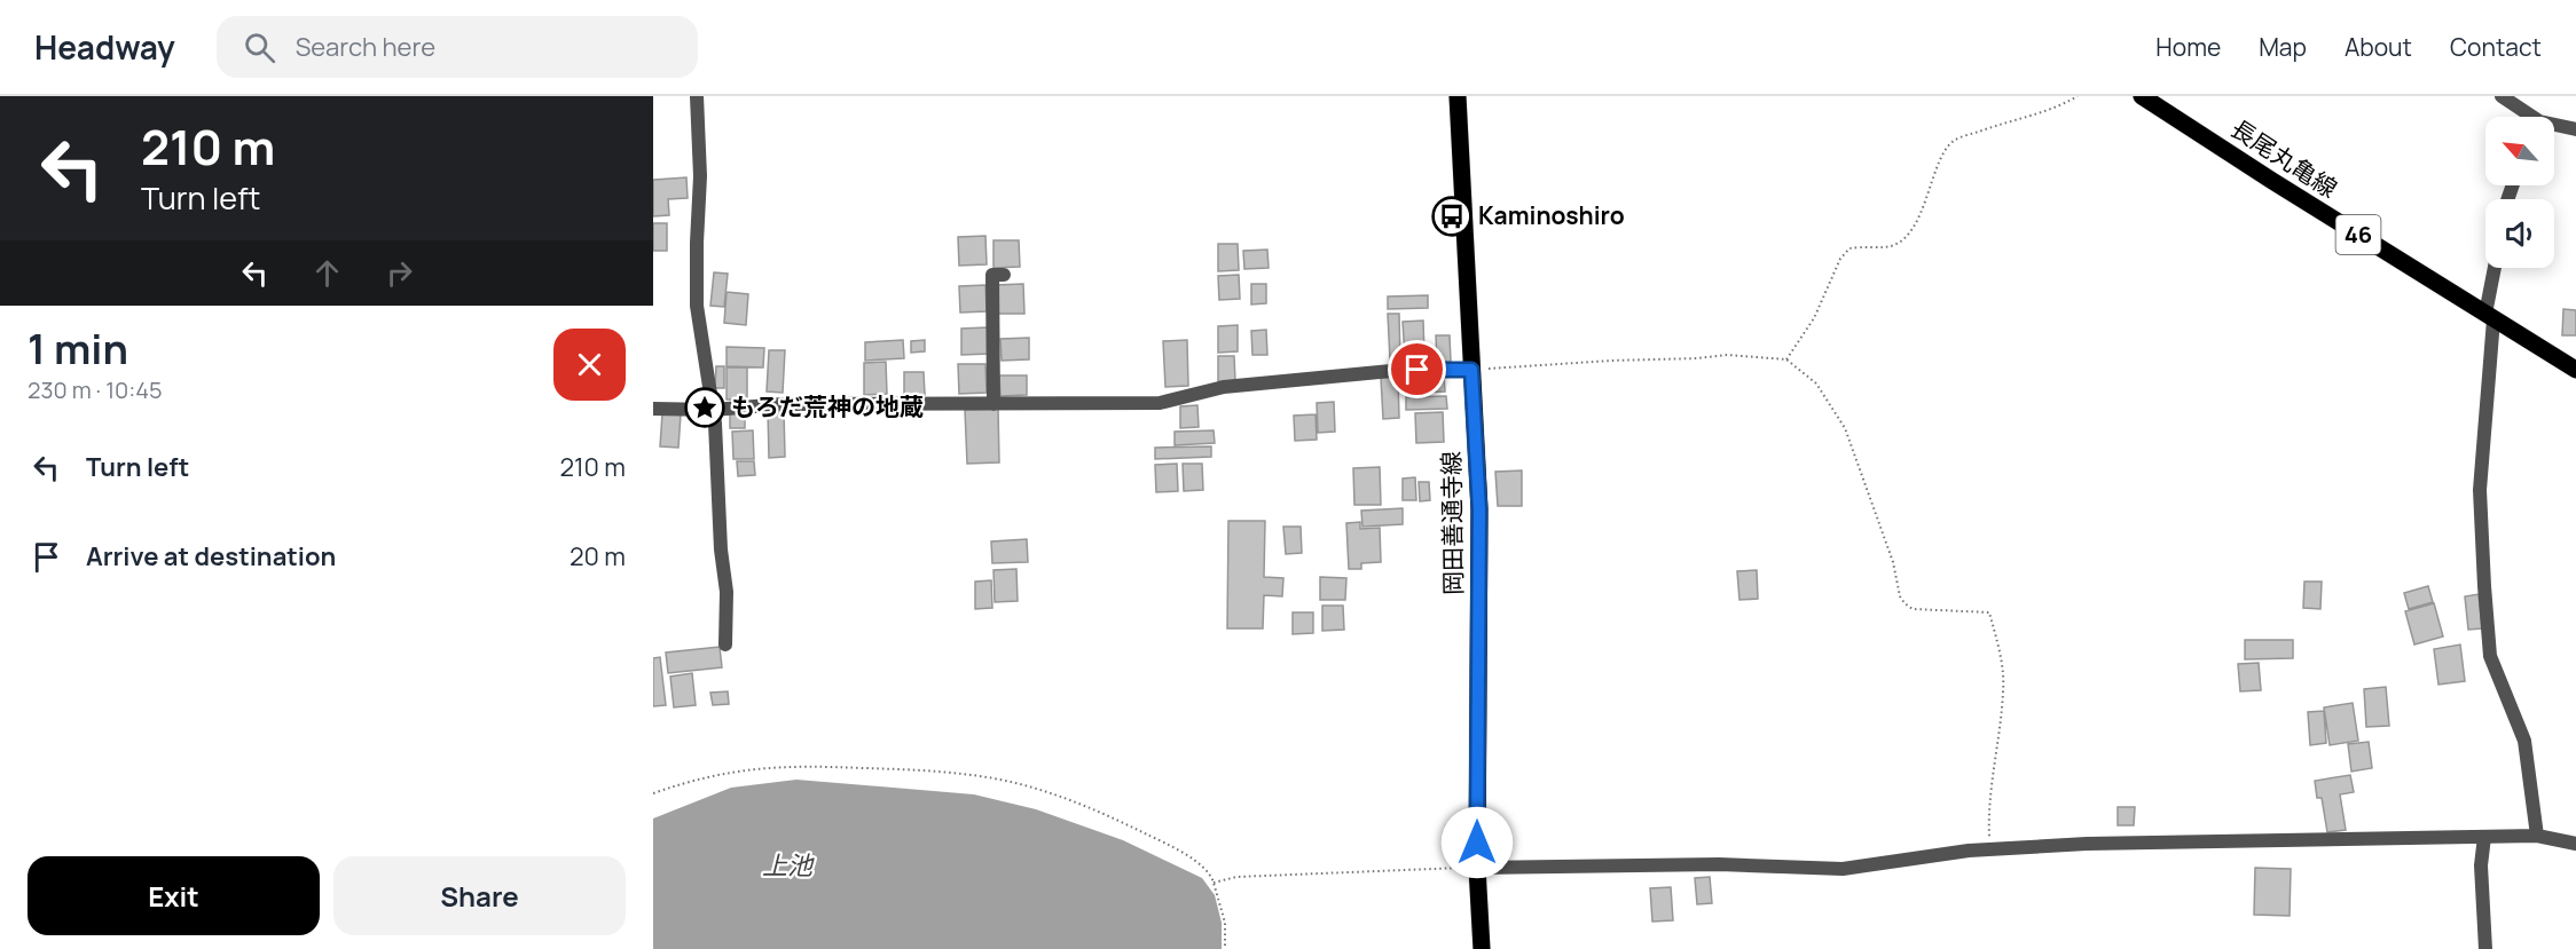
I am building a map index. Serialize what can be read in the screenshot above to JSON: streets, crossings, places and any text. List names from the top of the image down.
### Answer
{
  "streets": {
    "main road": ["長尾丸亀線", "46", "岡田善通寺線"]
  },
  "water": ["上池"],
  "places": {
    "bus stop": ["Kaminoshiro"],
    "place": ["もろだ荒神の地蔵"]
  },
  "north": "top left",
  "page": {
    "header": "Headway",
    "search": "Search here",
    "nav": [
      "Home",
      "Map",
      "About",
      "Contact"
    ],
    "turn": ["210 m", "Turn left"],
    "heading": ["1 min", "230 m · 10:45"],
    "list": [
      {
        "name": "Turn left",
        "value": "210 m"
      },
      {
        "name": "Arrive at destination",
        "value": "20 m"
      }
    ],
    "buttons": ["Exit", "Share"]
  }
}
